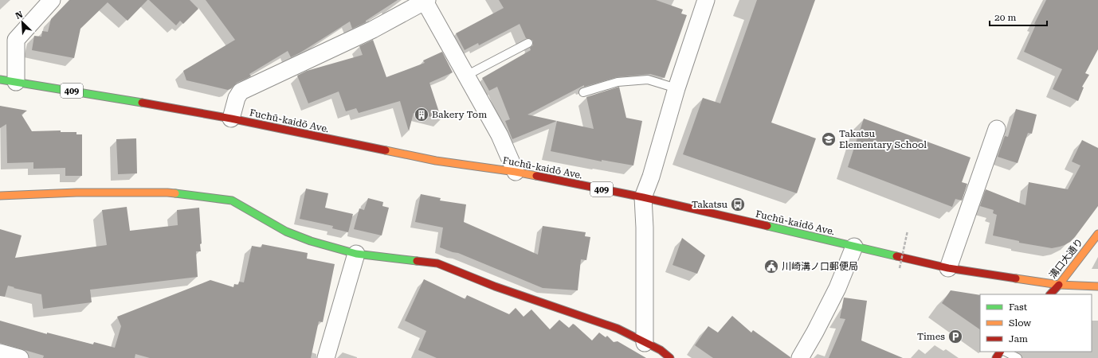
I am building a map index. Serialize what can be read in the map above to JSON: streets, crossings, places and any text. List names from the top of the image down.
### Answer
{
  "streets": {
    "main road": ["409", "Fuchū-kaidō Ave.", "溝口大通り"]
  },
  "crossings": [
    ["Fuchū-kaidō Ave.", "溝口大通り"]
  ],
  "places": {
    "building": ["Bakery Tom"],
    "school or university": ["Takatsu Elementary School"],
    "bus stop": ["Takatsu"],
    "public building": ["川崎溝ノ口郵便局"],
    "parking": ["Times"]
  },
  "legend": ["Fast", "Slow", "Jam"],
  "scale_bar": "20 m",
  "north": "top left"
}
